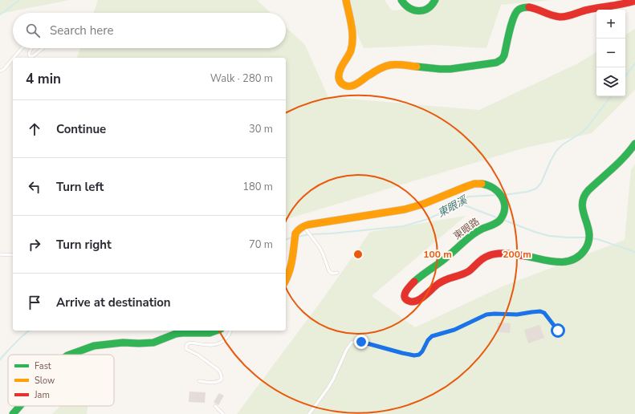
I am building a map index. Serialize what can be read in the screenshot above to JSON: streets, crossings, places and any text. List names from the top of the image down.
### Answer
{
  "streets": {
    "street": ["東眼路"]
  },
  "water": ["東眼溪"],
  "legend": ["Fast", "Slow", "Jam"],
  "page": {
    "map_buttons": ["+", "−"],
    "search": "Search here",
    "heading": ["4 min", "Walk · 280 m"],
    "list": [
      ["Continue", "30 m"],
      ["Turn left", "180 m"],
      ["Turn right", "70 m"],
      "Arrive at destination"
    ]
  },
  "rings": ["100 m", "200 m"]
}
